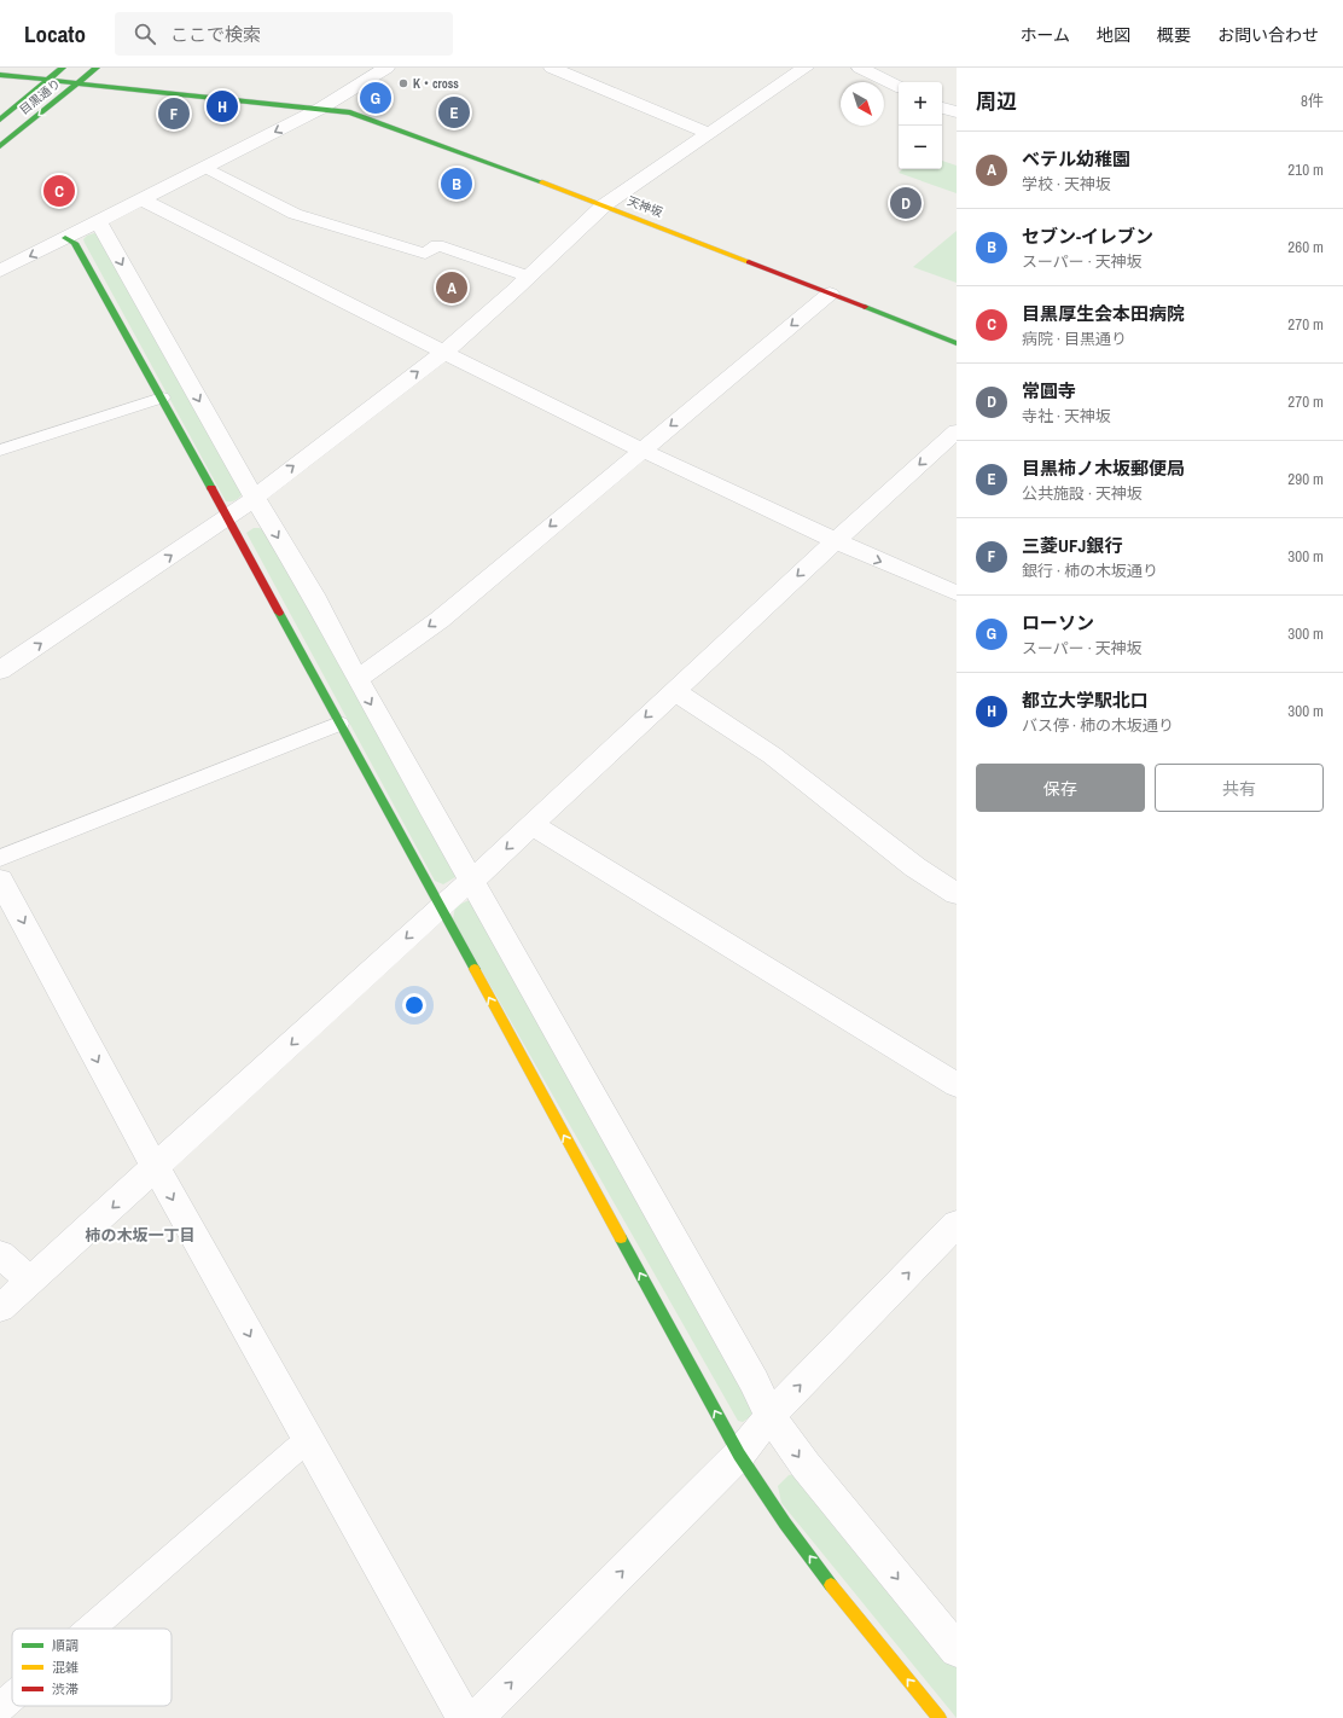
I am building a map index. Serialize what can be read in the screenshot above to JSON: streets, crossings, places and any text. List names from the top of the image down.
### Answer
{
  "streets": {
    "street": ["目黒通り", "天神坂"]
  },
  "crossings": [
    ["目黒通り", "天神坂"]
  ],
  "districts": ["柿の木坂一丁目"],
  "places": ["K・cross"],
  "legend": ["順調", "混雑", "渋滞"],
  "north": "bottom right",
  "page": {
    "header": "Locato",
    "search": "ここで検索",
    "nav": [
      "ホーム",
      "地図",
      "概要",
      "お問い合わせ"
    ],
    "heading": ["周辺", "8件"],
    "pins": [
      "G",
      "H",
      "E",
      "F",
      "B",
      "C",
      "D",
      "A"
    ],
    "map_buttons": ["+", "−"],
    "list": [
      {
        "mark": "A",
        "name": "ベテル幼稚園",
        "note": "学校 · 天神坂",
        "value": "210 m"
      },
      {
        "mark": "B",
        "name": "セブン-イレブン",
        "note": "スーパー · 天神坂",
        "value": "260 m"
      },
      {
        "mark": "C",
        "name": "目黒厚生会本田病院",
        "note": "病院 · 目黒通り",
        "value": "270 m"
      },
      {
        "mark": "D",
        "name": "常圓寺",
        "note": "寺社 · 天神坂",
        "value": "270 m"
      },
      {
        "mark": "E",
        "name": "目黒柿ノ木坂郵便局",
        "note": "公共施設 · 天神坂",
        "value": "290 m"
      },
      {
        "mark": "F",
        "name": "三菱UFJ銀行",
        "note": "銀行 · 柿の木坂通り",
        "value": "300 m"
      },
      {
        "mark": "G",
        "name": "ローソン",
        "note": "スーパー · 天神坂",
        "value": "300 m"
      },
      {
        "mark": "H",
        "name": "都立大学駅北口",
        "note": "バス停 · 柿の木坂通り",
        "value": "300 m"
      }
    ],
    "buttons": ["保存", "共有"]
  }
}
